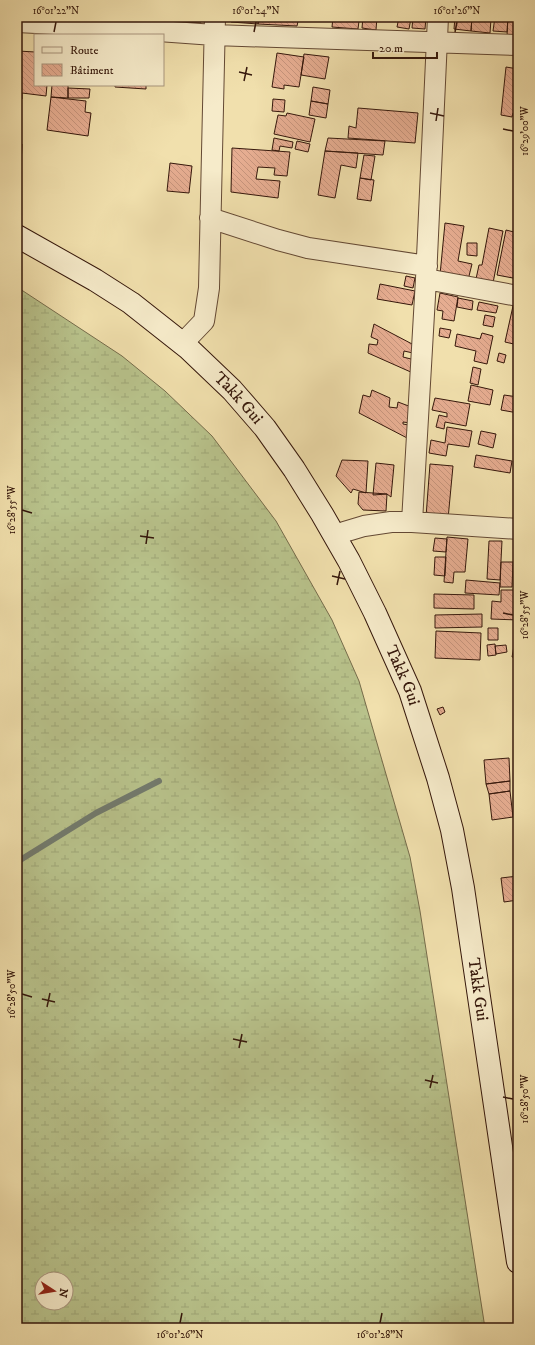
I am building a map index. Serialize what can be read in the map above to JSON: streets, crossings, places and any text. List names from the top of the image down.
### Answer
{
  "streets": {
    "street": ["Takk Gui"]
  },
  "legend": ["Route", "Bâtiment"],
  "scale_bar": "20 m",
  "north": "right",
  "coordinates": [
    "16°01'22\"N",
    "16°01'24\"N",
    "16°01'26\"N",
    "16°29'00\"W",
    "16°28'55\"W",
    "16°28'50\"W",
    "16°01'28\"N"
  ]
}
